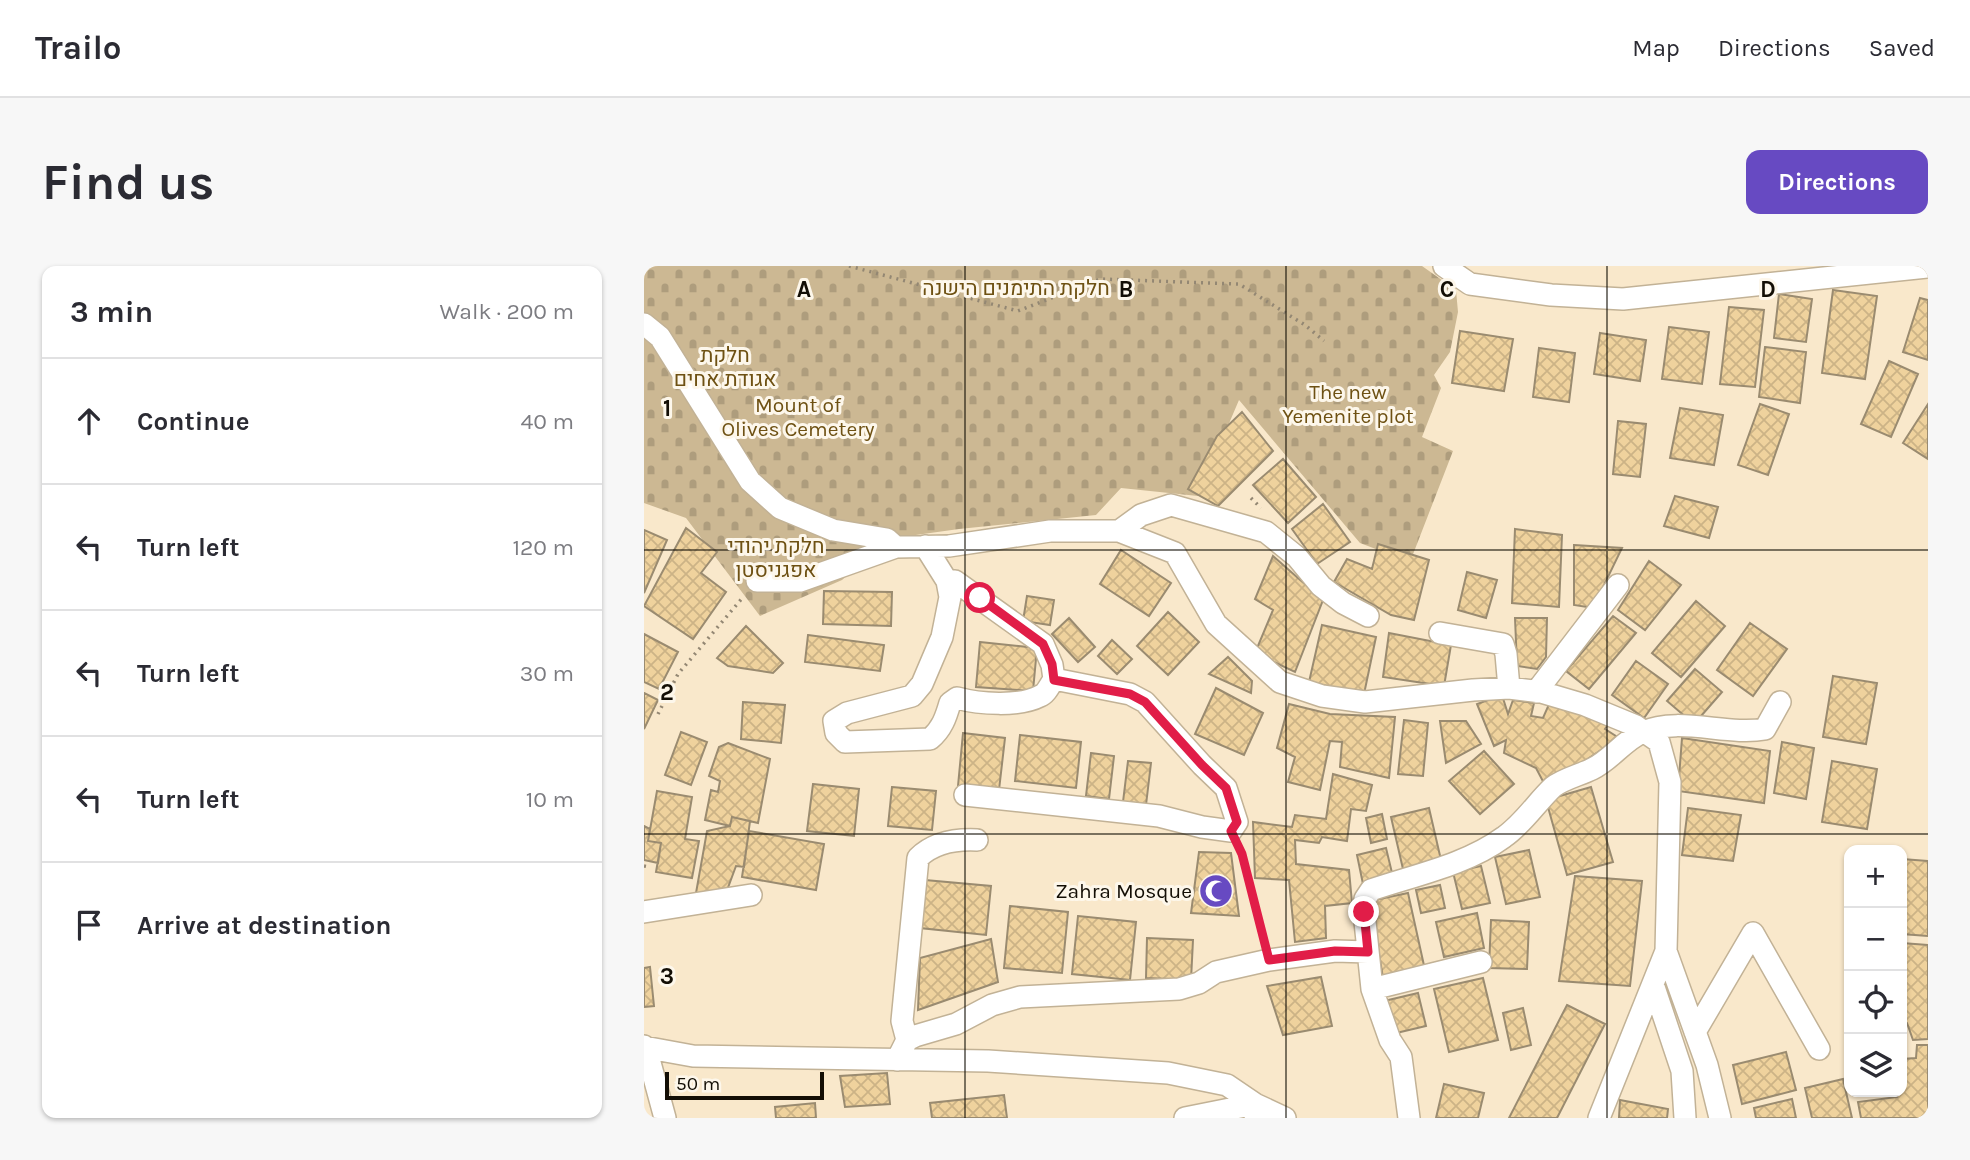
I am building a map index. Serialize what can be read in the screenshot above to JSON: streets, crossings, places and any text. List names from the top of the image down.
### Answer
{
  "parks": [
    "חלקת התימנים הישנה",
    "חלקת אגודת אחים",
    "The new Yemenite plot",
    "Mount of Olives Cemetery",
    "חלקת יהודי אפגניסטן"
  ],
  "places": {
    "mosque": ["Zahra Mosque"]
  },
  "scale_bar": "50 m",
  "page": {
    "header": "Trailo",
    "nav": ["Map", "Directions", "Saved"],
    "buttons": "Directions",
    "title": "Find us",
    "heading": ["3 min", "Walk · 200 m"],
    "list": [
      ["Continue", "40 m"],
      ["Turn left", "120 m"],
      ["Turn left", "30 m"],
      ["Turn left", "10 m"],
      "Arrive at destination"
    ],
    "map_buttons": ["+", "−"],
    "scale": "50 m"
  },
  "grid": {
    "columns": [
      "A",
      "B",
      "C",
      "D"
    ],
    "rows": ["1", "2", "3"]
  }
}
